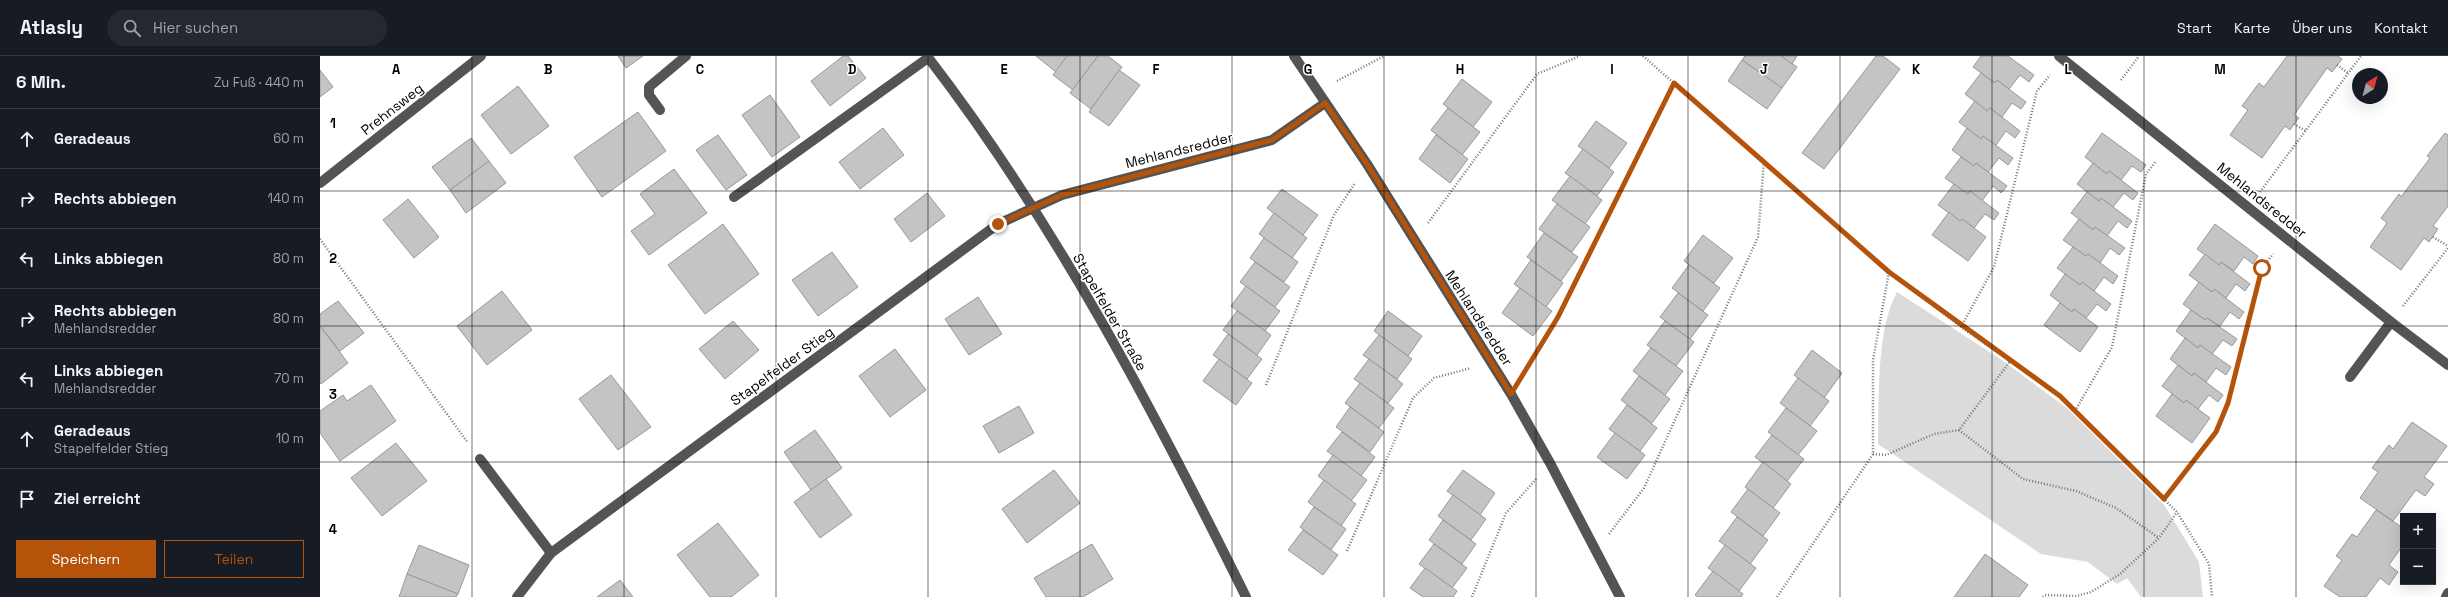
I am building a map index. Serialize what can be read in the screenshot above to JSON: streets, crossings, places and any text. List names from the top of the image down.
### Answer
{
  "streets": {
    "street": [
      "Prehnsweg",
      "Mehlandsredder",
      "Stapelfelder Straße",
      "Stapelfelder Stieg"
    ]
  },
  "crossings": [
    ["Mehlandsredder", "Stapelfelder Straße"],
    ["Mehlandsredder", "Stapelfelder Stieg"],
    ["Stapelfelder Straße", "Stapelfelder Stieg"]
  ],
  "north": "top right",
  "page": {
    "header": "Atlasly",
    "search": "Hier suchen",
    "nav": [
      "Start",
      "Karte",
      "Über uns",
      "Kontakt"
    ],
    "heading": ["6 Min.", "Zu Fuß · 440 m"],
    "list": [
      ["Geradeaus", "60 m"],
      ["Rechts abbiegen", "140 m"],
      ["Links abbiegen", "80 m"],
      ["Rechts abbiegen", "Mehlandsredder", "80 m"],
      ["Links abbiegen", "Mehlandsredder", "70 m"],
      ["Geradeaus", "Stapelfelder Stieg", "10 m"],
      "Ziel erreicht"
    ],
    "map_buttons": ["+", "−"],
    "buttons": ["Speichern", "Teilen"]
  },
  "grid": {
    "columns": [
      "A",
      "B",
      "C",
      "D",
      "E",
      "F",
      "G",
      "H",
      "I",
      "J",
      "K",
      "L",
      "M"
    ],
    "rows": [
      "1",
      "2",
      "3",
      "4"
    ]
  }
}
